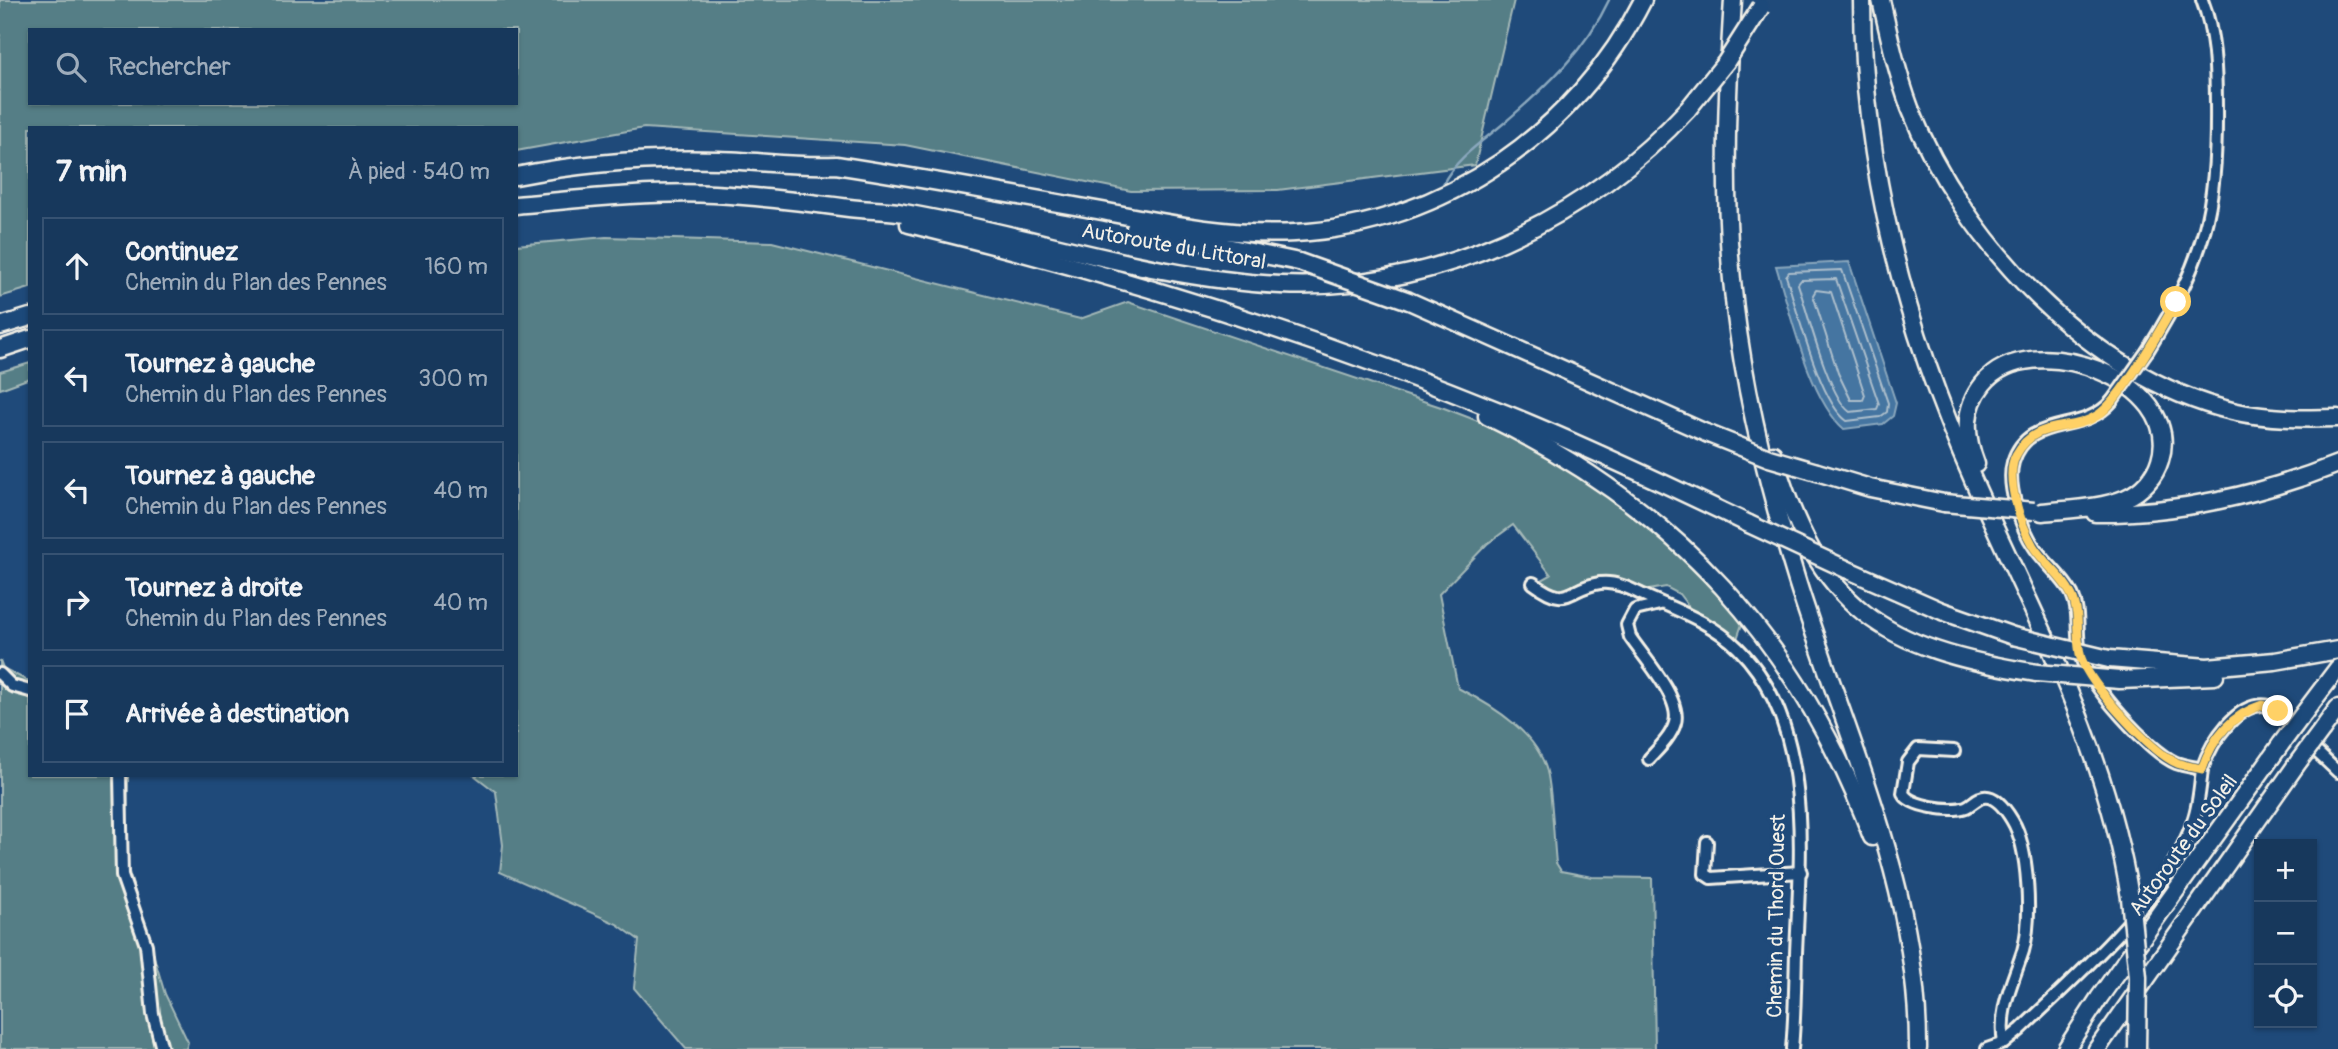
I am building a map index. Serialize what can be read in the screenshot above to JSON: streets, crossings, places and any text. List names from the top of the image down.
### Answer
{
  "streets": {
    "highway": ["Autoroute du Littoral", "Autoroute du Soleil"],
    "street": ["Chemin du Thord Ouest"]
  },
  "page": {
    "search": "Rechercher",
    "heading": ["7 min", "À pied · 540 m"],
    "list": [
      ["Continuez", "Chemin du Plan des Pennes", "160 m"],
      ["Tournez à gauche", "Chemin du Plan des Pennes", "300 m"],
      ["Tournez à gauche", "Chemin du Plan des Pennes", "40 m"],
      ["Tournez à droite", "Chemin du Plan des Pennes", "40 m"],
      "Arrivée à destination"
    ],
    "map_buttons": ["+", "−"]
  }
}
